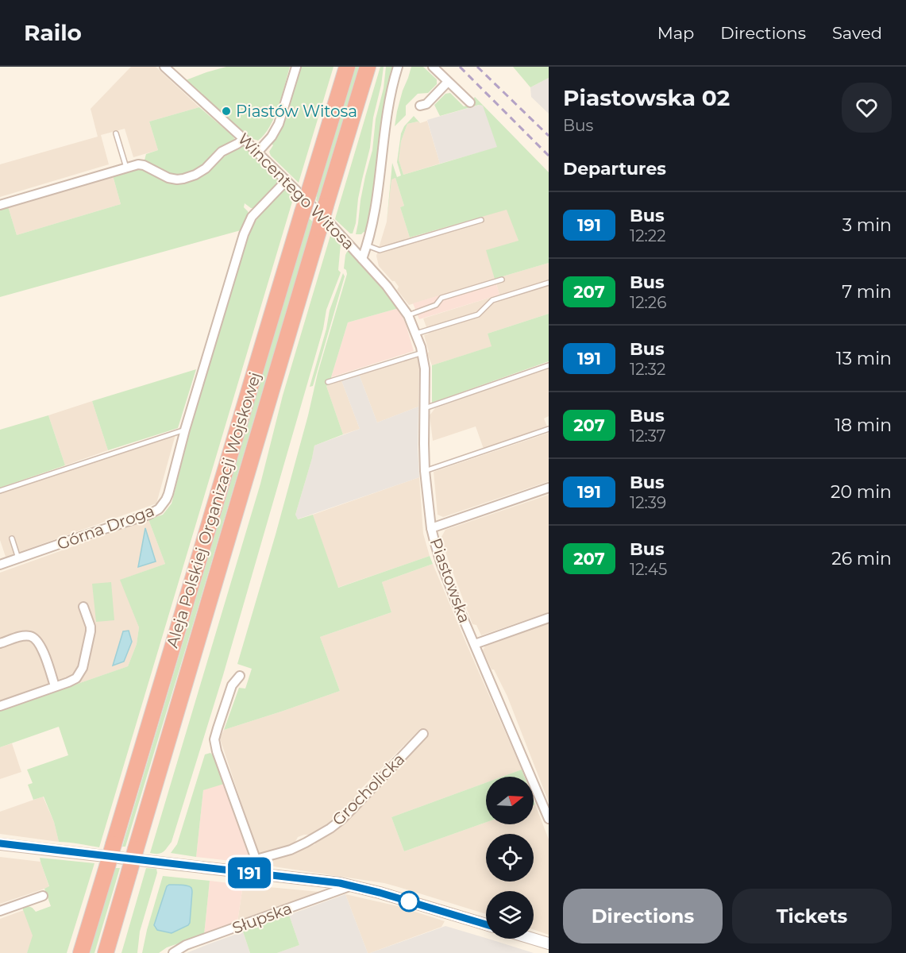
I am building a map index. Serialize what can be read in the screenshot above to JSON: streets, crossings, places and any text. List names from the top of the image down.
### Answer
{
  "streets": {
    "highway": ["Aleja Polskiej Organizacji Wojskowej"],
    "street": [
      "Wincentego Witosa",
      "Górna Droga",
      "Piastowska",
      "Grocholicka",
      "Słupska"
    ]
  },
  "crossings": [
    ["Wincentego Witosa", "Górna Droga"],
    ["Wincentego Witosa", "Piastowska"]
  ],
  "places": ["Piastów Witosa"],
  "lines": ["bus line 191"],
  "north": "right",
  "page": {
    "header": "Railo",
    "nav": ["Map", "Directions", "Saved"],
    "on_map": "191",
    "heading": [
      ["Piastowska 02", "Bus"],
      "Departures"
    ],
    "list": [
      {
        "mark": "191",
        "name": "Bus",
        "note": "12:22",
        "value": "3 min"
      },
      {
        "mark": "207",
        "name": "Bus",
        "note": "12:26",
        "value": "7 min"
      },
      {
        "mark": "191",
        "name": "Bus",
        "note": "12:32",
        "value": "13 min"
      },
      {
        "mark": "207",
        "name": "Bus",
        "note": "12:37",
        "value": "18 min"
      },
      {
        "mark": "191",
        "name": "Bus",
        "note": "12:39",
        "value": "20 min"
      },
      {
        "mark": "207",
        "name": "Bus",
        "note": "12:45",
        "value": "26 min"
      }
    ],
    "buttons": ["Directions", "Tickets"]
  }
}
